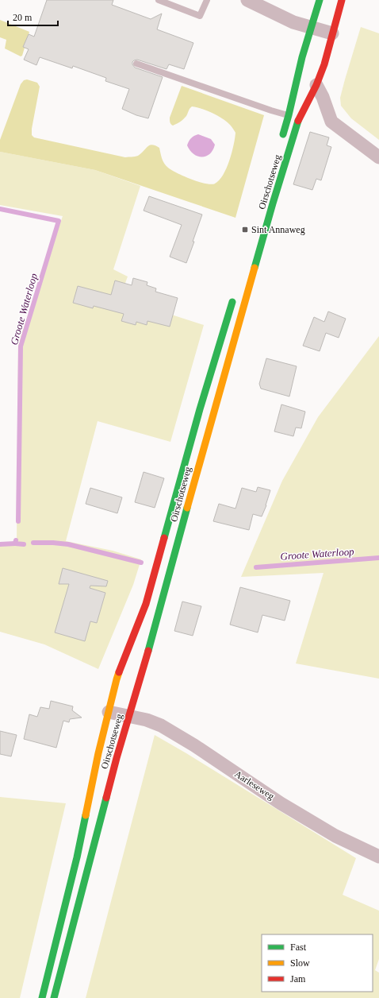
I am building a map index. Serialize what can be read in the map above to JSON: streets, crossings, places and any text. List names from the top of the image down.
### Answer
{
  "streets": {
    "main road": ["Oirschotseweg"],
    "street": ["Aarleseweg"]
  },
  "crossings": [
    ["Oirschotseweg", "Aarleseweg"]
  ],
  "water": ["Groote Waterloop"],
  "places": {
    "transit": ["Sint Annaweg"]
  },
  "legend": ["Fast", "Slow", "Jam"],
  "scale_bar": "20 m"
}
